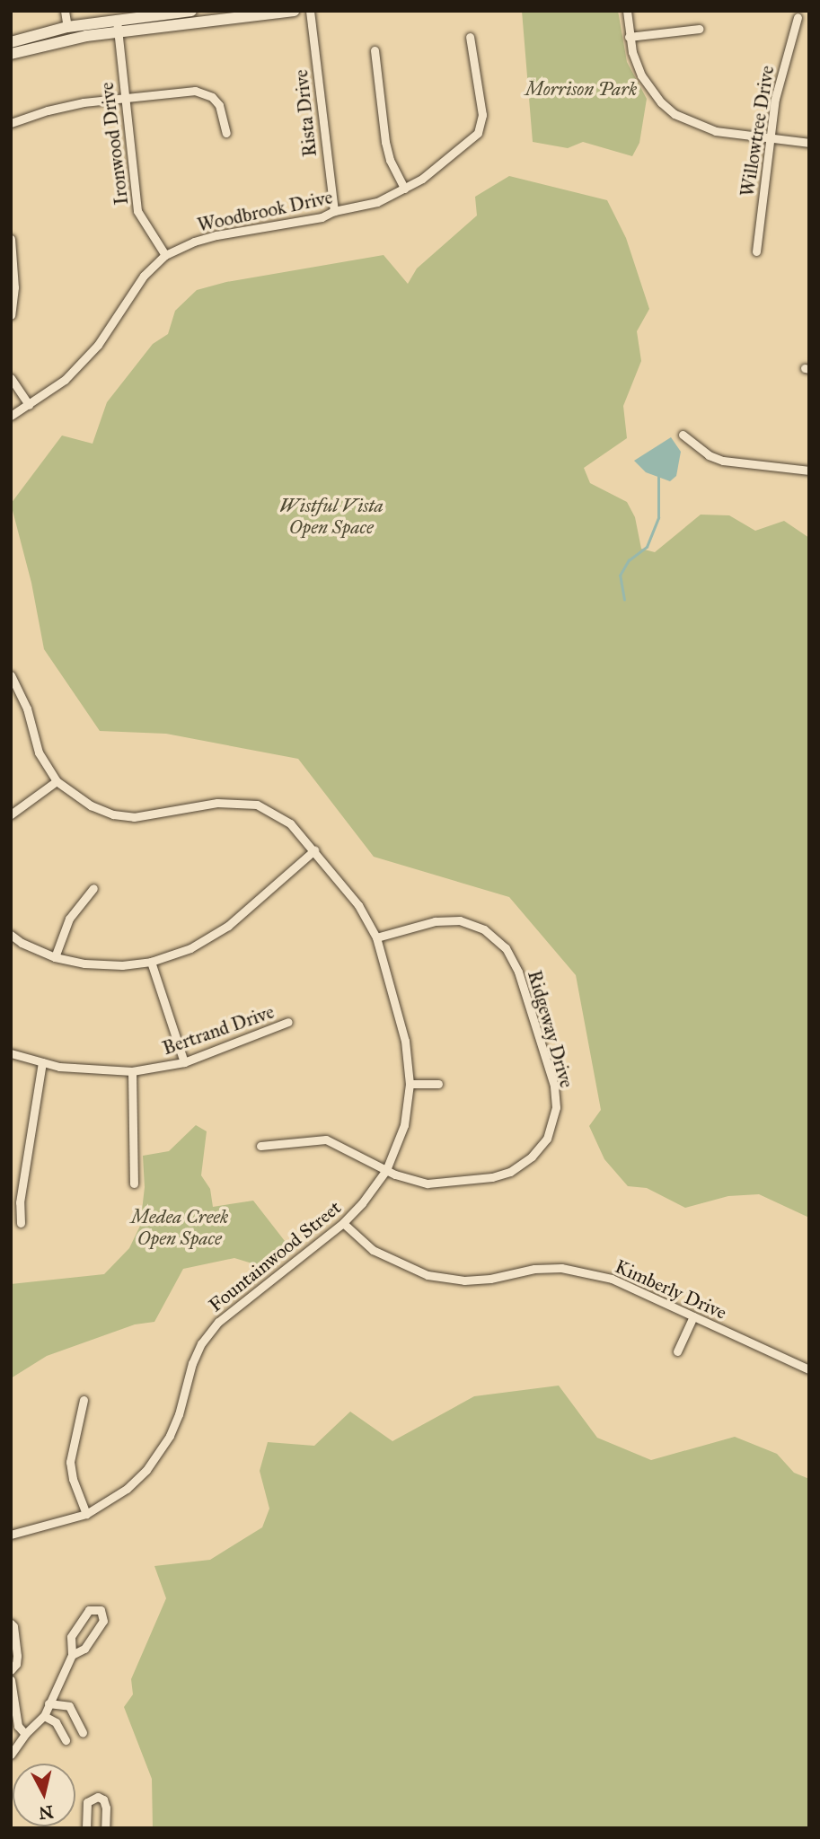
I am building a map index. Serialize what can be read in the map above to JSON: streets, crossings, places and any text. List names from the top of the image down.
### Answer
{
  "streets": {
    "street": [
      "Rista Drive",
      "Willowtree Drive",
      "Ironwood Drive",
      "Woodbrook Drive",
      "Ridgeway Drive",
      "Bertrand Drive",
      "Fountainwood Street",
      "Kimberly Drive"
    ]
  },
  "crossings": [
    ["Rista Drive", "Woodbrook Drive"],
    ["Ironwood Drive", "Woodbrook Drive"],
    ["Ridgeway Drive", "Fountainwood Street"],
    ["Fountainwood Street", "Kimberly Drive"]
  ],
  "parks": ["Morrison Park", "Wistful Vista Open Space", "Medea Creek Open Space"],
  "north": "bottom"
}
